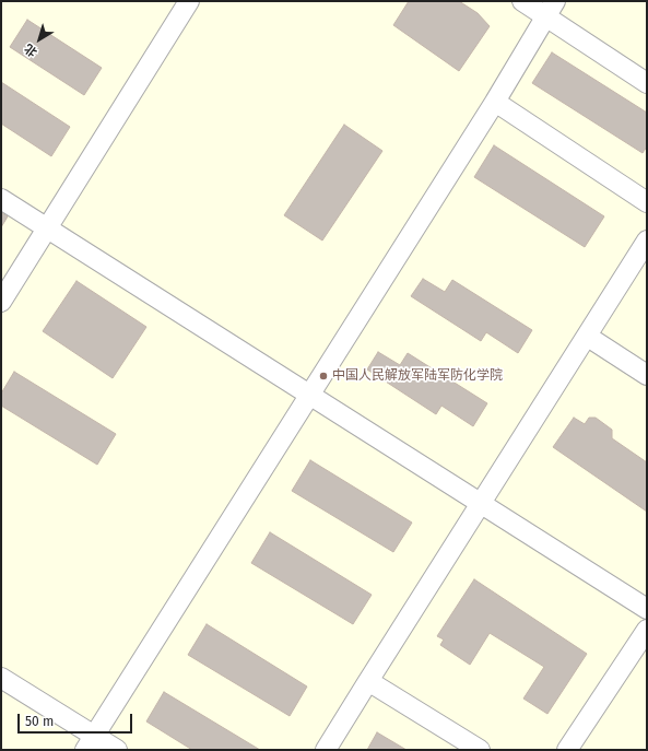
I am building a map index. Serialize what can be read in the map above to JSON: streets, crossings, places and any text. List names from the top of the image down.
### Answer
{
  "places": ["中国人民解放军陆军防化学院"],
  "scale_bar": "50 m",
  "north": "bottom left"
}
